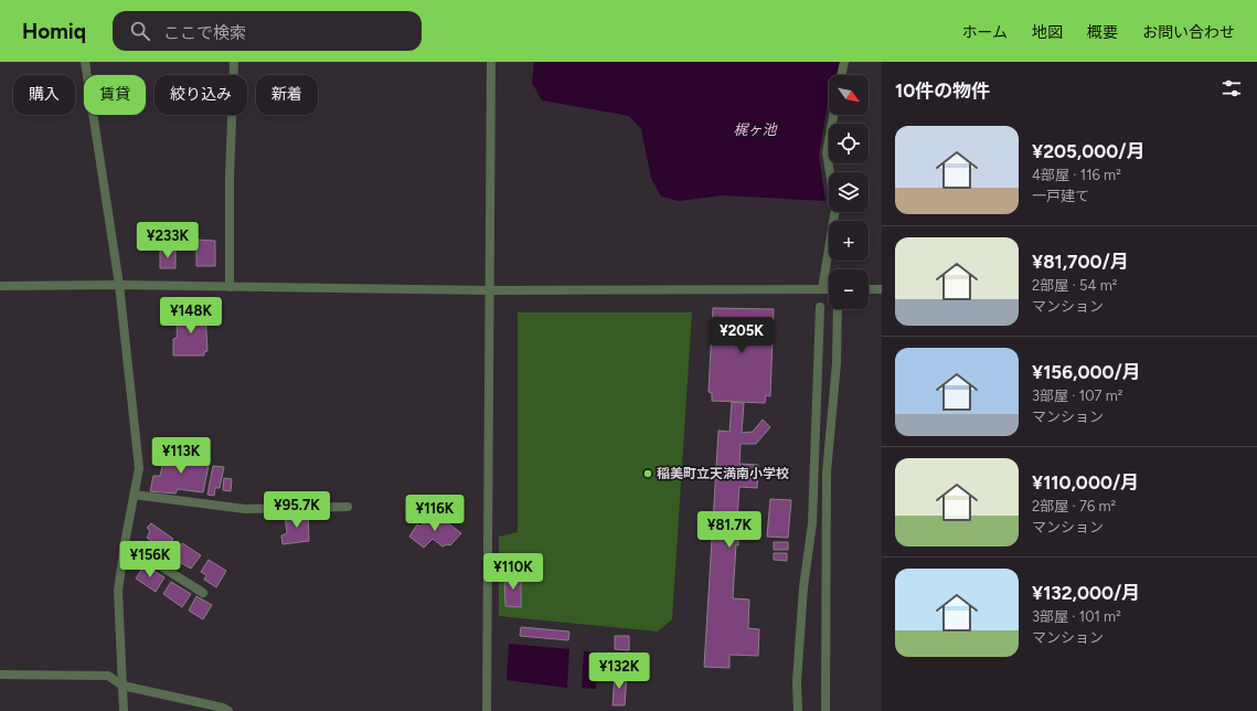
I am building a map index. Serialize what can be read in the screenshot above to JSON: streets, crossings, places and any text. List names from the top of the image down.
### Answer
{
  "water": ["梶ヶ池"],
  "places": ["稲美町立天満南小学校"],
  "north": "bottom right",
  "page": {
    "header": "Homiq",
    "search": "ここで検索",
    "nav": [
      "ホーム",
      "地図",
      "概要",
      "お問い合わせ"
    ],
    "heading": "10件の物件",
    "map_buttons": ["+", "−"],
    "chip": [
      "購入",
      "賃貸",
      "絞り込み",
      "新着"
    ],
    "list": [
      {
        "name": "¥205,000/月",
        "note": "4部屋 · 116 m² · 一戸建て"
      },
      {
        "name": "¥81,700/月",
        "note": "2部屋 · 54 m² · マンション"
      },
      {
        "name": "¥156,000/月",
        "note": "3部屋 · 107 m² · マンション"
      },
      {
        "name": "¥110,000/月",
        "note": "2部屋 · 76 m² · マンション"
      },
      {
        "name": "¥132,000/月",
        "note": "3部屋 · 101 m² · マンション"
      }
    ],
    "price": [
      "¥233K",
      "¥148K",
      "¥205K",
      "¥113K",
      "¥95.7K",
      "¥116K",
      "¥81.7K",
      "¥156K",
      "¥110K",
      "¥132K"
    ]
  }
}
